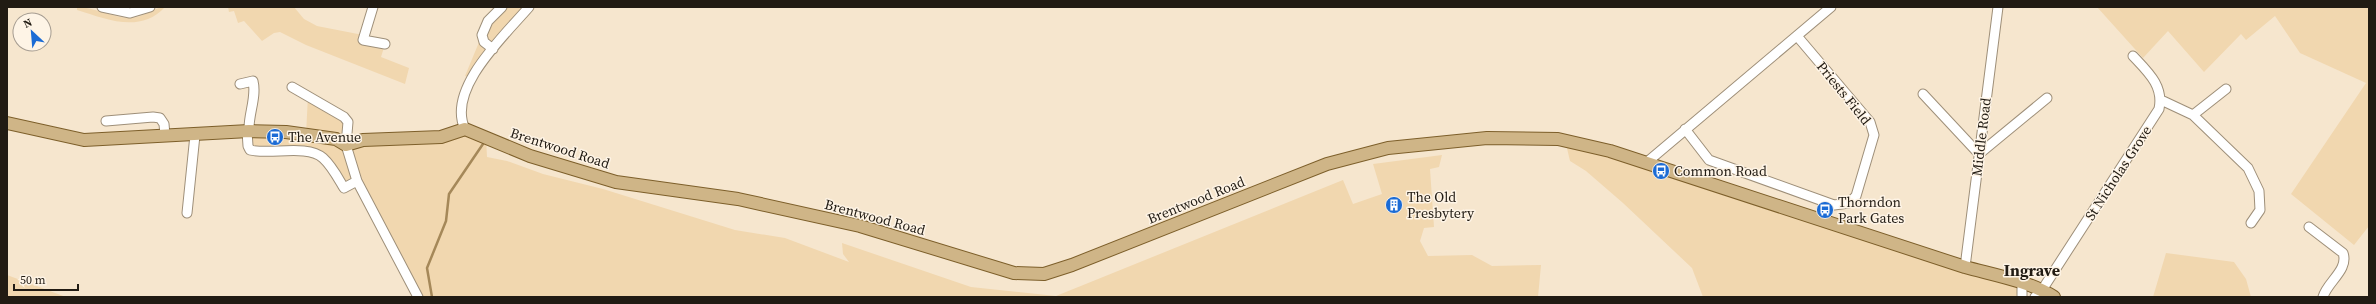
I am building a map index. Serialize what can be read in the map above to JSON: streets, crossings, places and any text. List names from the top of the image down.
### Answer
{
  "streets": {
    "main road": ["Brentwood Road"],
    "street": ["Priests Field", "Middle Road", "St Nicholas Grove"]
  },
  "crossings": [
    ["Middle Road", "Brentwood Road"],
    ["Brentwood Road", "St Nicholas Grove"]
  ],
  "districts": ["Ingrave"],
  "places": {
    "bus stop": ["The Avenue", "Common Road", "Thorndon Park Gates"],
    "building": ["The Old Presbytery"]
  },
  "scale_bar": "50 m",
  "north": "top left"
}
